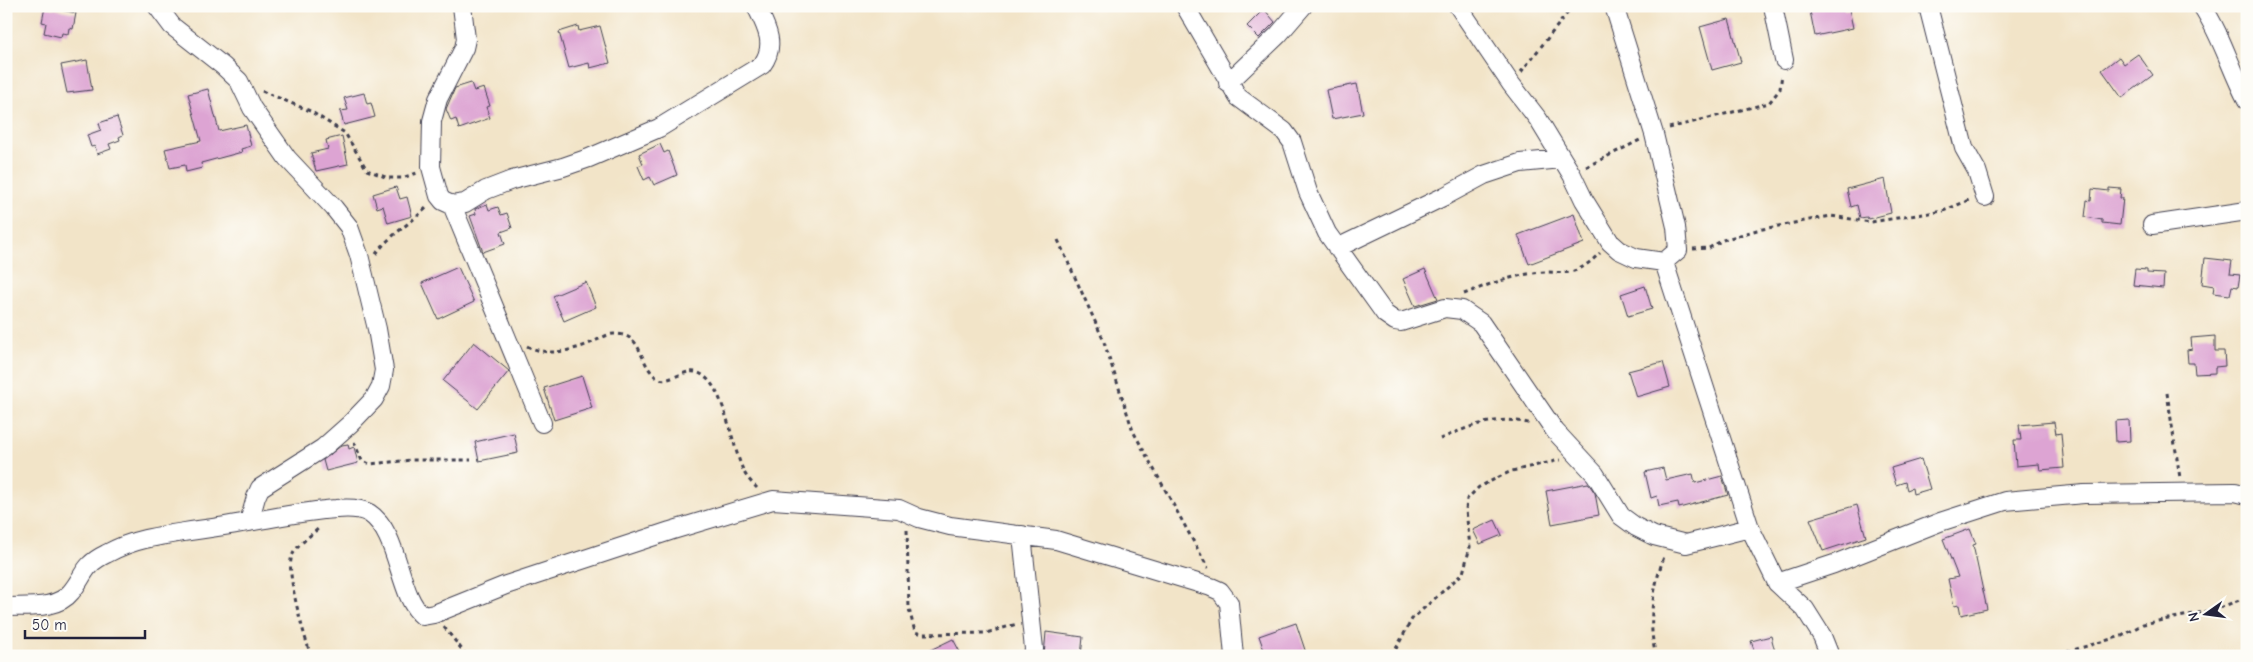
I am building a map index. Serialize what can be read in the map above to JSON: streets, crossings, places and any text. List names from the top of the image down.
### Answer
{
  "scale_bar": "50 m",
  "north": "left"
}
